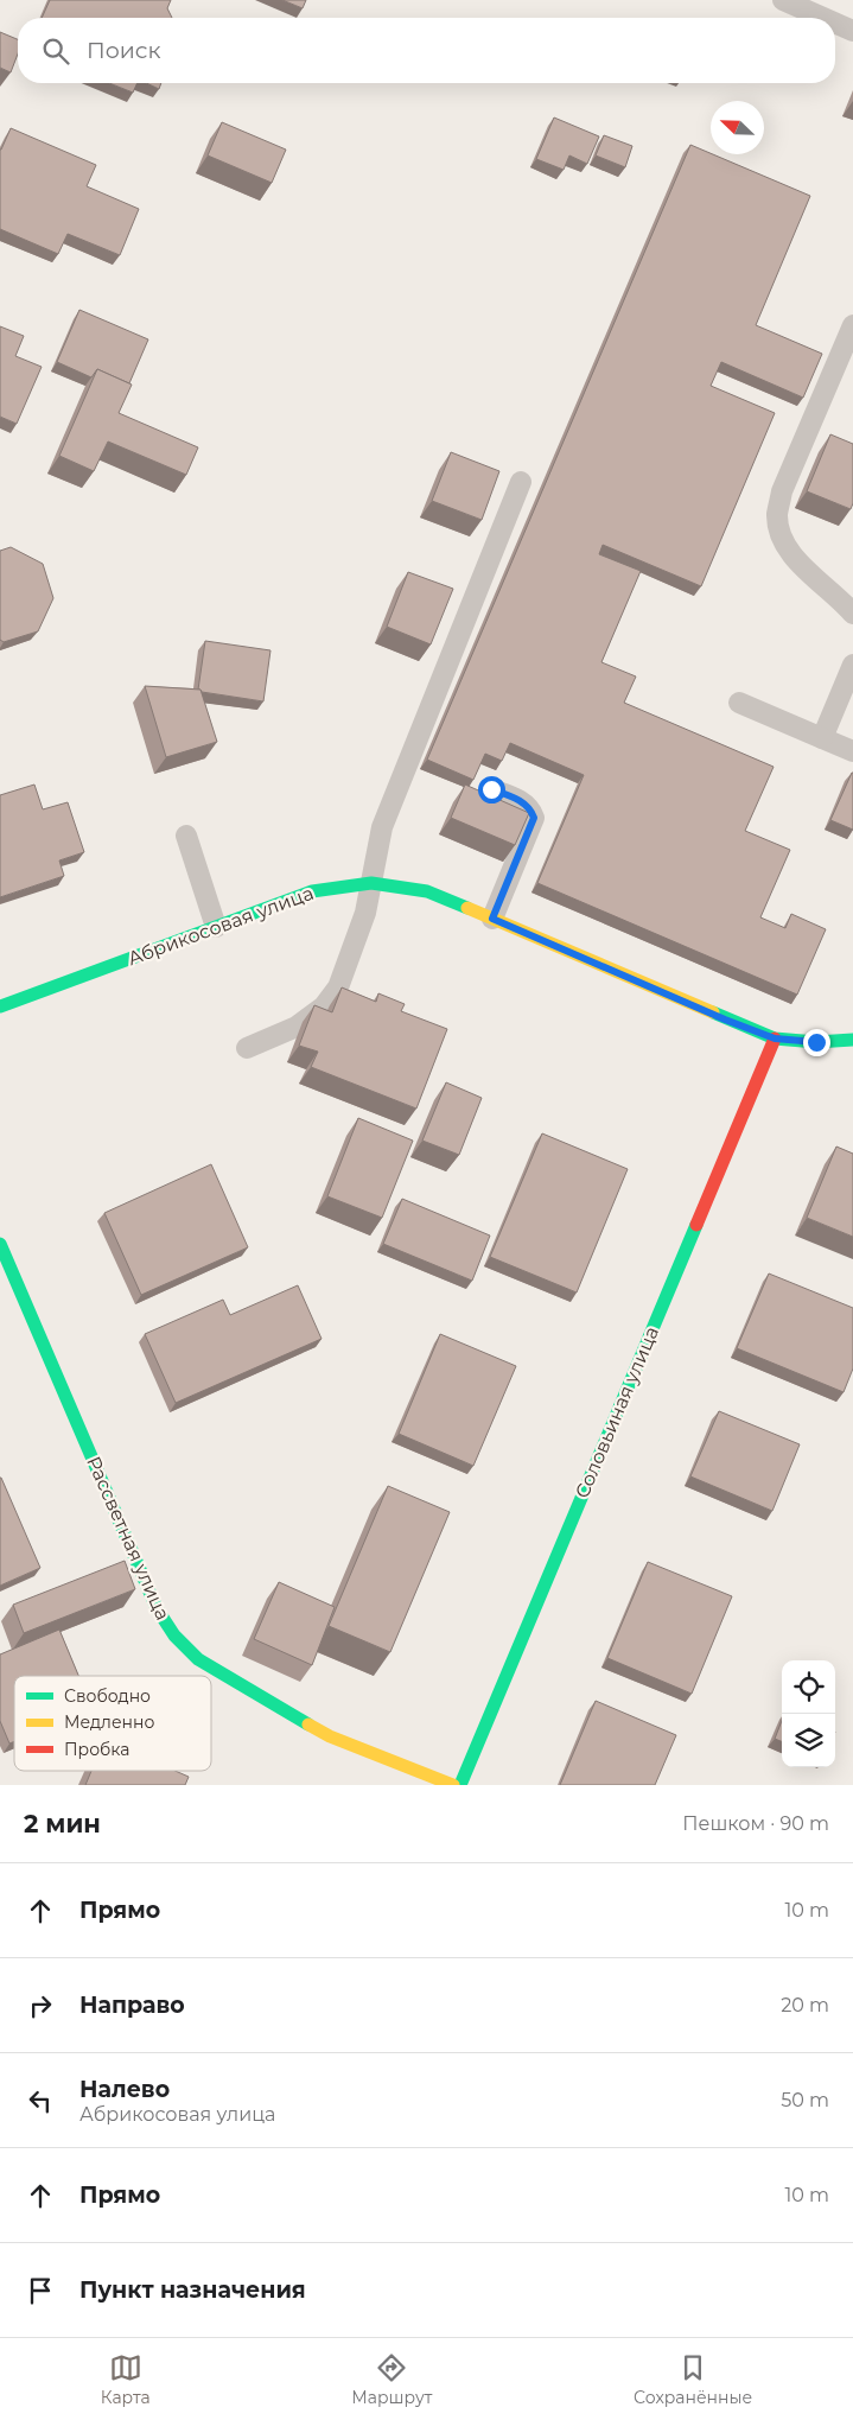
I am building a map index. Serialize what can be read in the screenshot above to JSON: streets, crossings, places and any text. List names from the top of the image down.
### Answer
{
  "streets": {
    "street": ["Абрикосовая улица", "Соловьиная улица", "Рассветная улица"]
  },
  "crossings": [
    ["Абрикосовая улица", "Соловьиная улица"]
  ],
  "legend": ["Свободно", "Медленно", "Пробка"],
  "north": "top left",
  "page": {
    "search": "Поиск",
    "heading": ["2 мин", "Пешком · 90 m"],
    "list": [
      ["Прямо", "10 m"],
      ["Направо", "20 m"],
      ["Налево", "Абрикосовая улица", "50 m"],
      ["Прямо", "10 m"],
      "Пункт назначения"
    ],
    "nav": ["Карта", "Маршрут", "Сохранённые"]
  }
}
